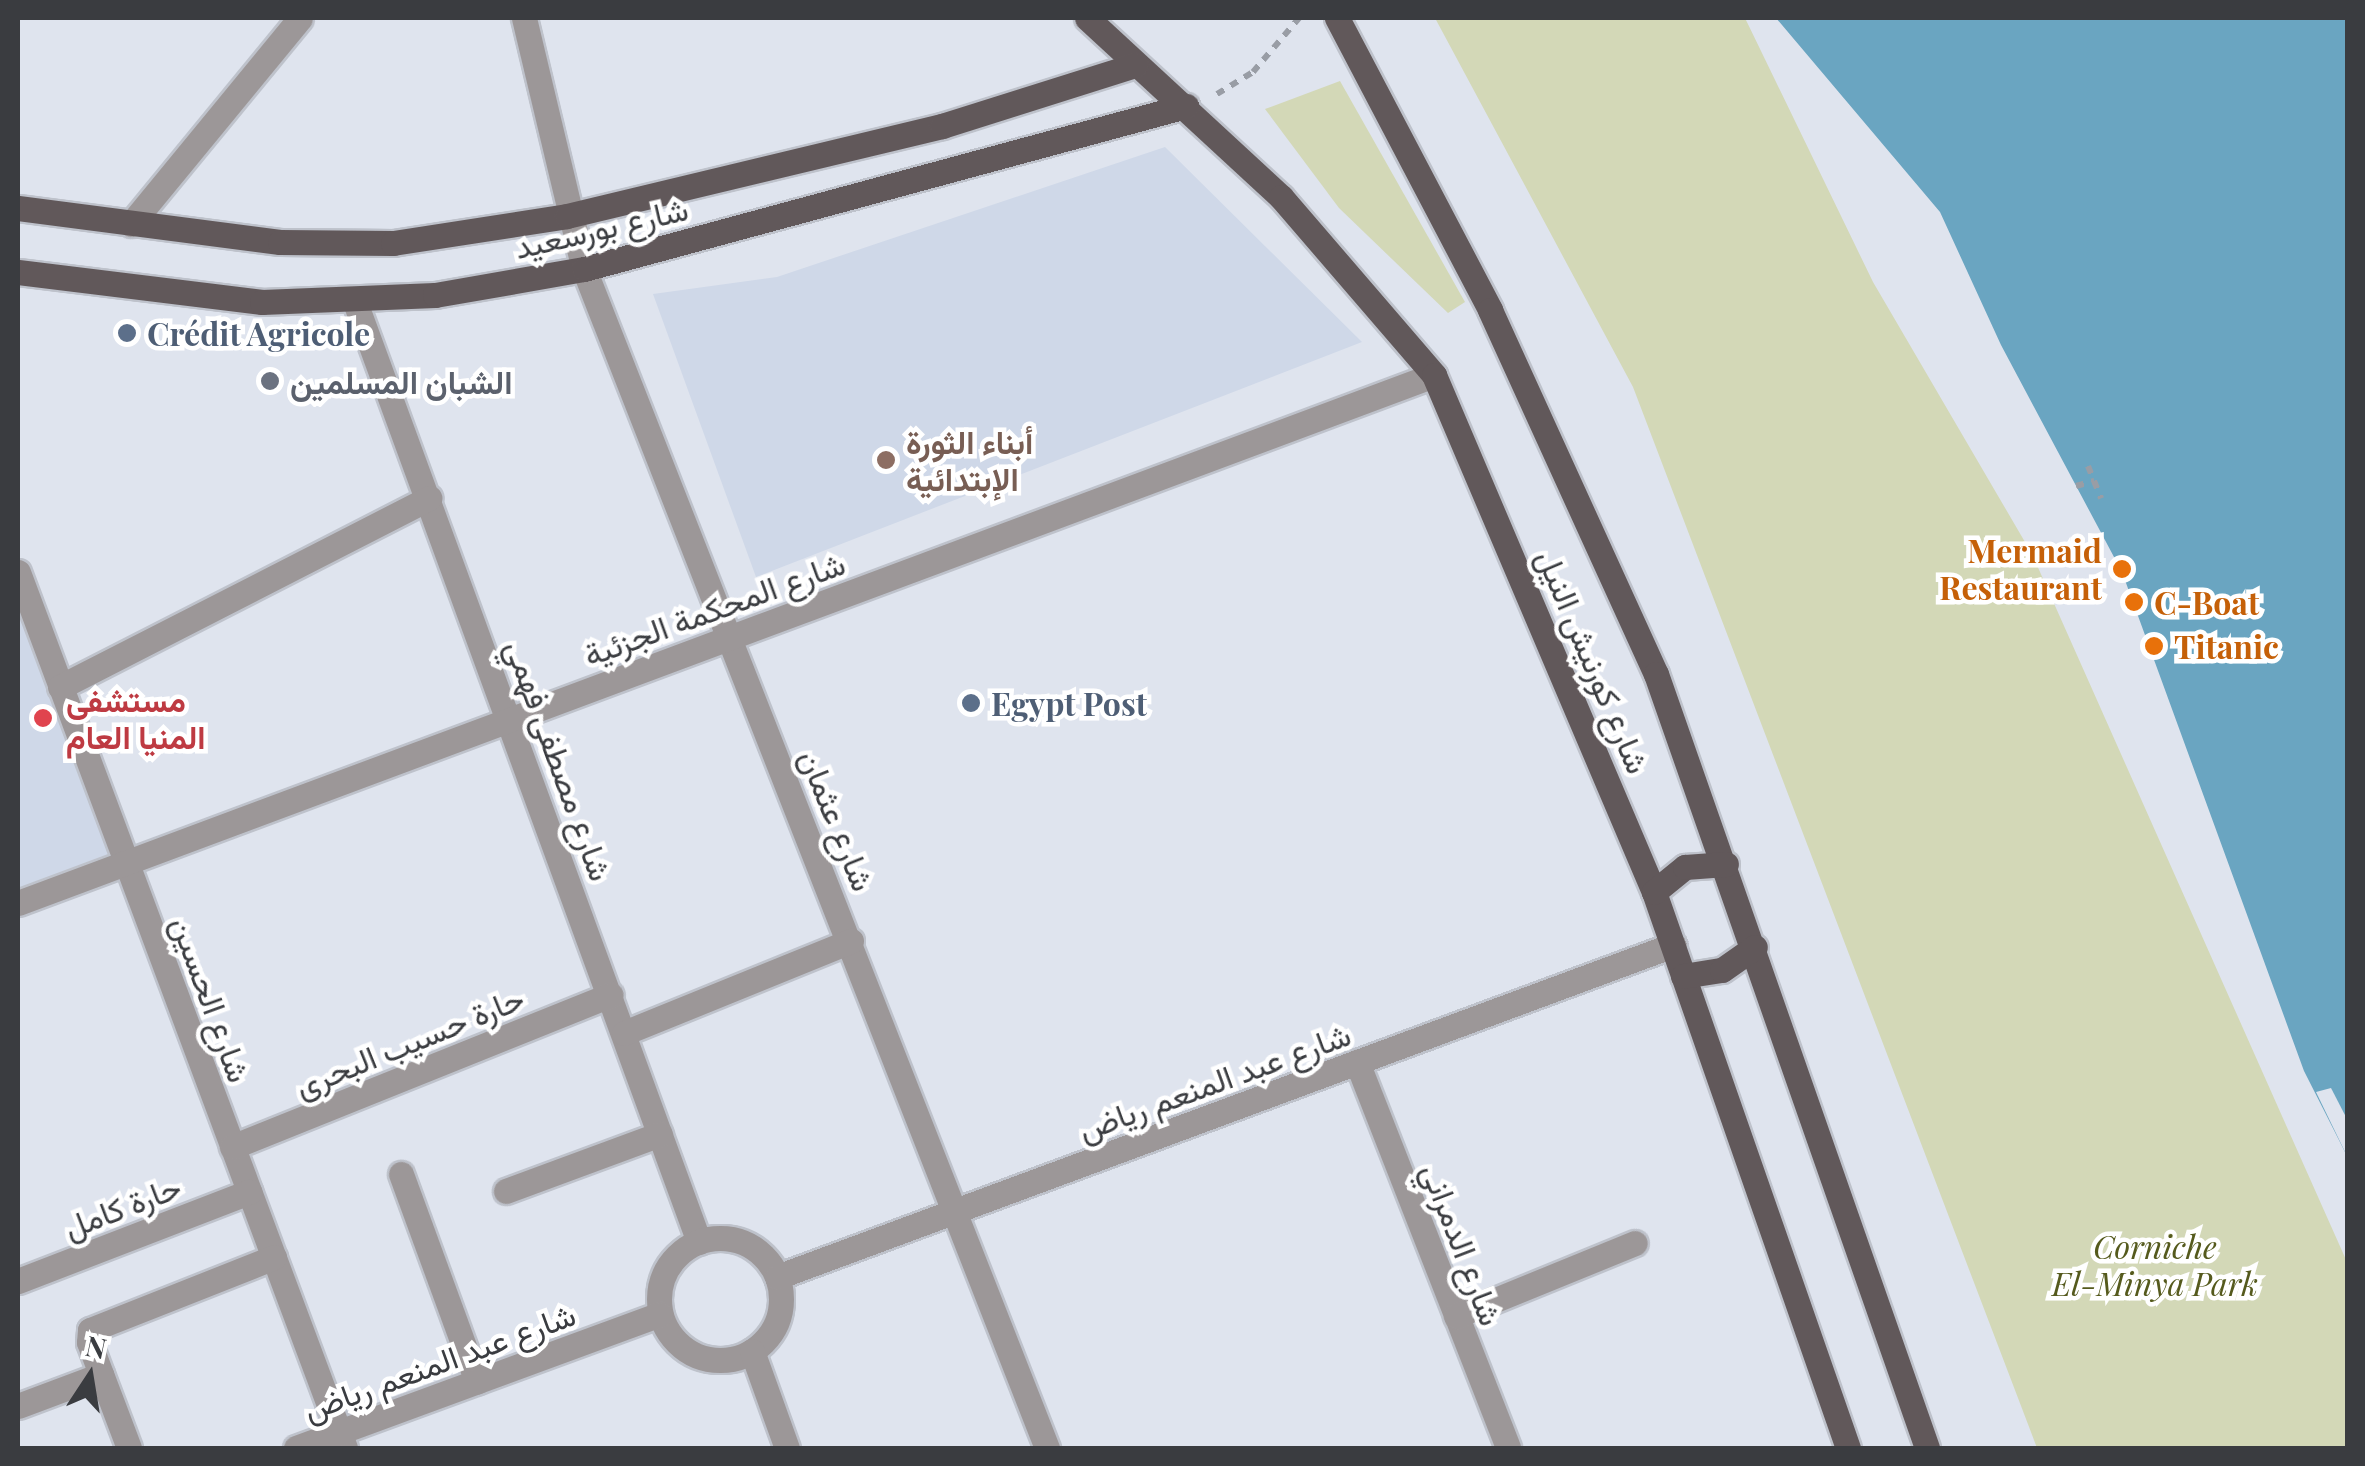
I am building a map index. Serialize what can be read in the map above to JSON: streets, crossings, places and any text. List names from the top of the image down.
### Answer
{
  "streets": {
    "main road": ["شارع بورسعيد", "شارع كورنيش النيل"],
    "street": [
      "شارع المحكمة الجزئية",
      "شارع مصطفى فهمي",
      "شارع عثمان",
      "شارع الحسين",
      "حارة حسيب البحرى",
      "شارع عبد المنعم رياض",
      "حارة كامل",
      "شارع الدمراني"
    ]
  },
  "crossings": [
    ["شارع بورسعيد", "شارع كورنيش النيل"],
    ["شارع بورسعيد", "شارع مصطفى فهمي"],
    ["شارع بورسعيد", "شارع عثمان"],
    ["شارع المحكمة الجزئية", "شارع كورنيش النيل"],
    ["شارع المحكمة الجزئية", "شارع مصطفى فهمي"],
    ["شارع المحكمة الجزئية", "شارع عثمان"],
    ["شارع المحكمة الجزئية", "شارع الحسين"],
    ["شارع كورنيش النيل", "شارع عبد المنعم رياض"],
    ["شارع مصطفى فهمي", "حارة حسيب البحرى"],
    ["شارع مصطفى فهمي", "شارع عبد المنعم رياض"],
    ["شارع عثمان", "شارع عبد المنعم رياض"],
    ["شارع الحسين", "حارة حسيب البحرى"],
    ["شارع الحسين", "شارع عبد المنعم رياض"],
    ["شارع الحسين", "حارة كامل"],
    ["شارع عبد المنعم رياض", "شارع الدمراني"]
  ],
  "parks": ["Corniche El-Minya Park"],
  "places": [
    "Crédit Agricole",
    "الشبان المسلمين",
    "أبناء الثورة الإبتدائية",
    "Mermaid Restaurant",
    "C-Boat",
    "Titanic",
    "Egypt Post",
    "مستشفى المنيا العام"
  ],
  "north": "top"
}
